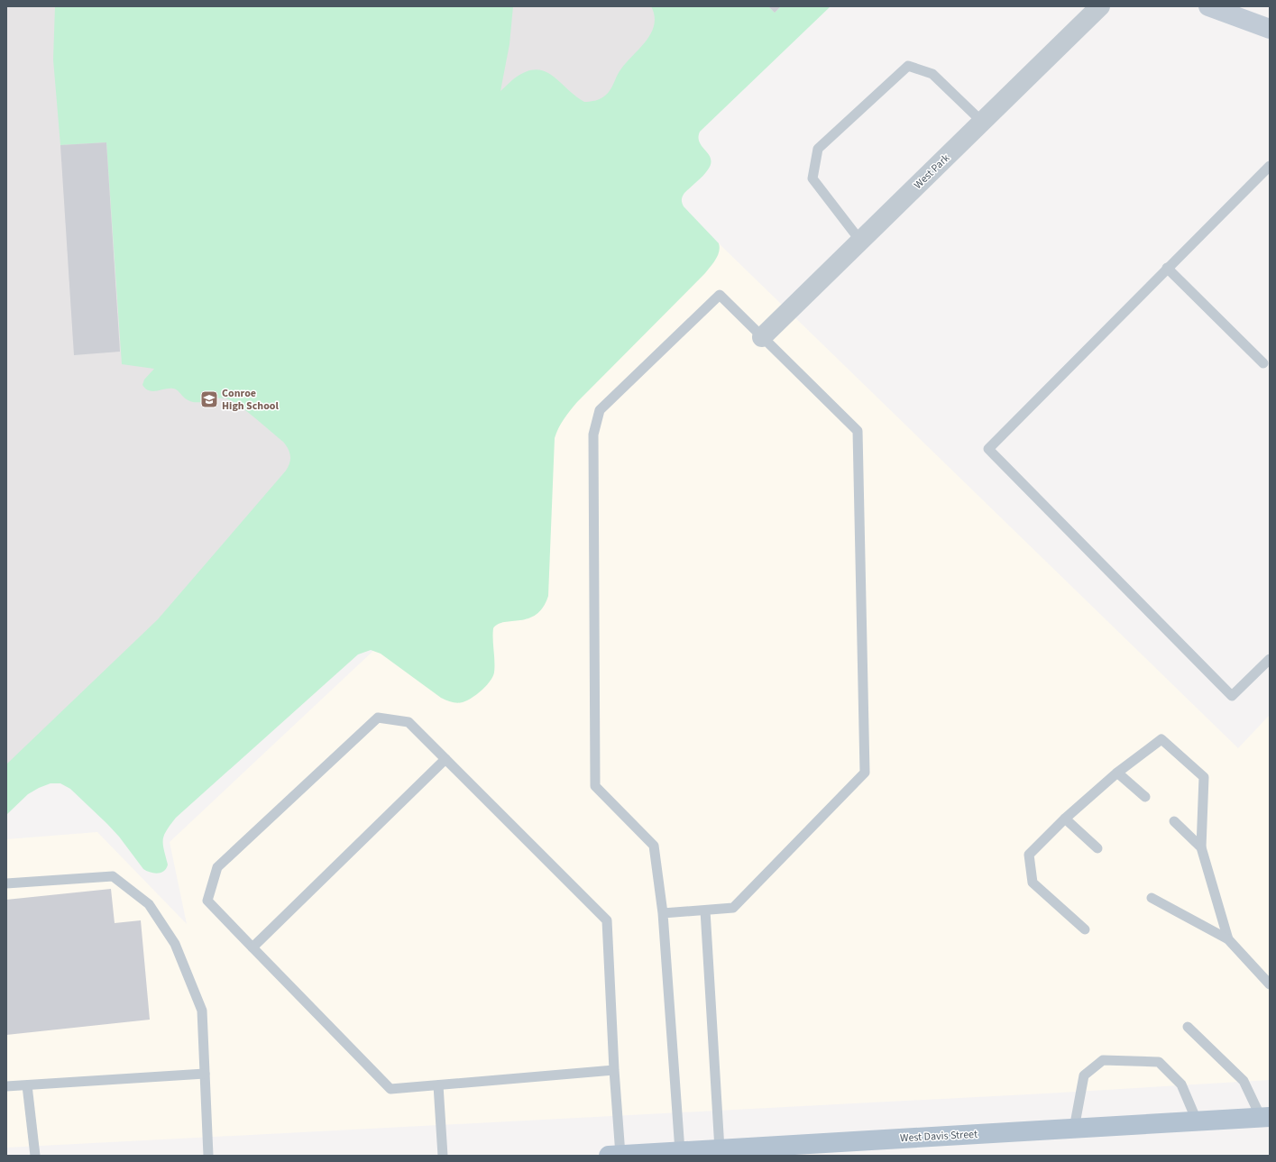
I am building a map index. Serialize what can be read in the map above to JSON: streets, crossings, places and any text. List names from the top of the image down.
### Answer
{
  "streets": {
    "main road": ["West Davis Street"],
    "street": ["West Park"]
  },
  "places": {
    "school or university": ["Conroe High School"]
  }
}
